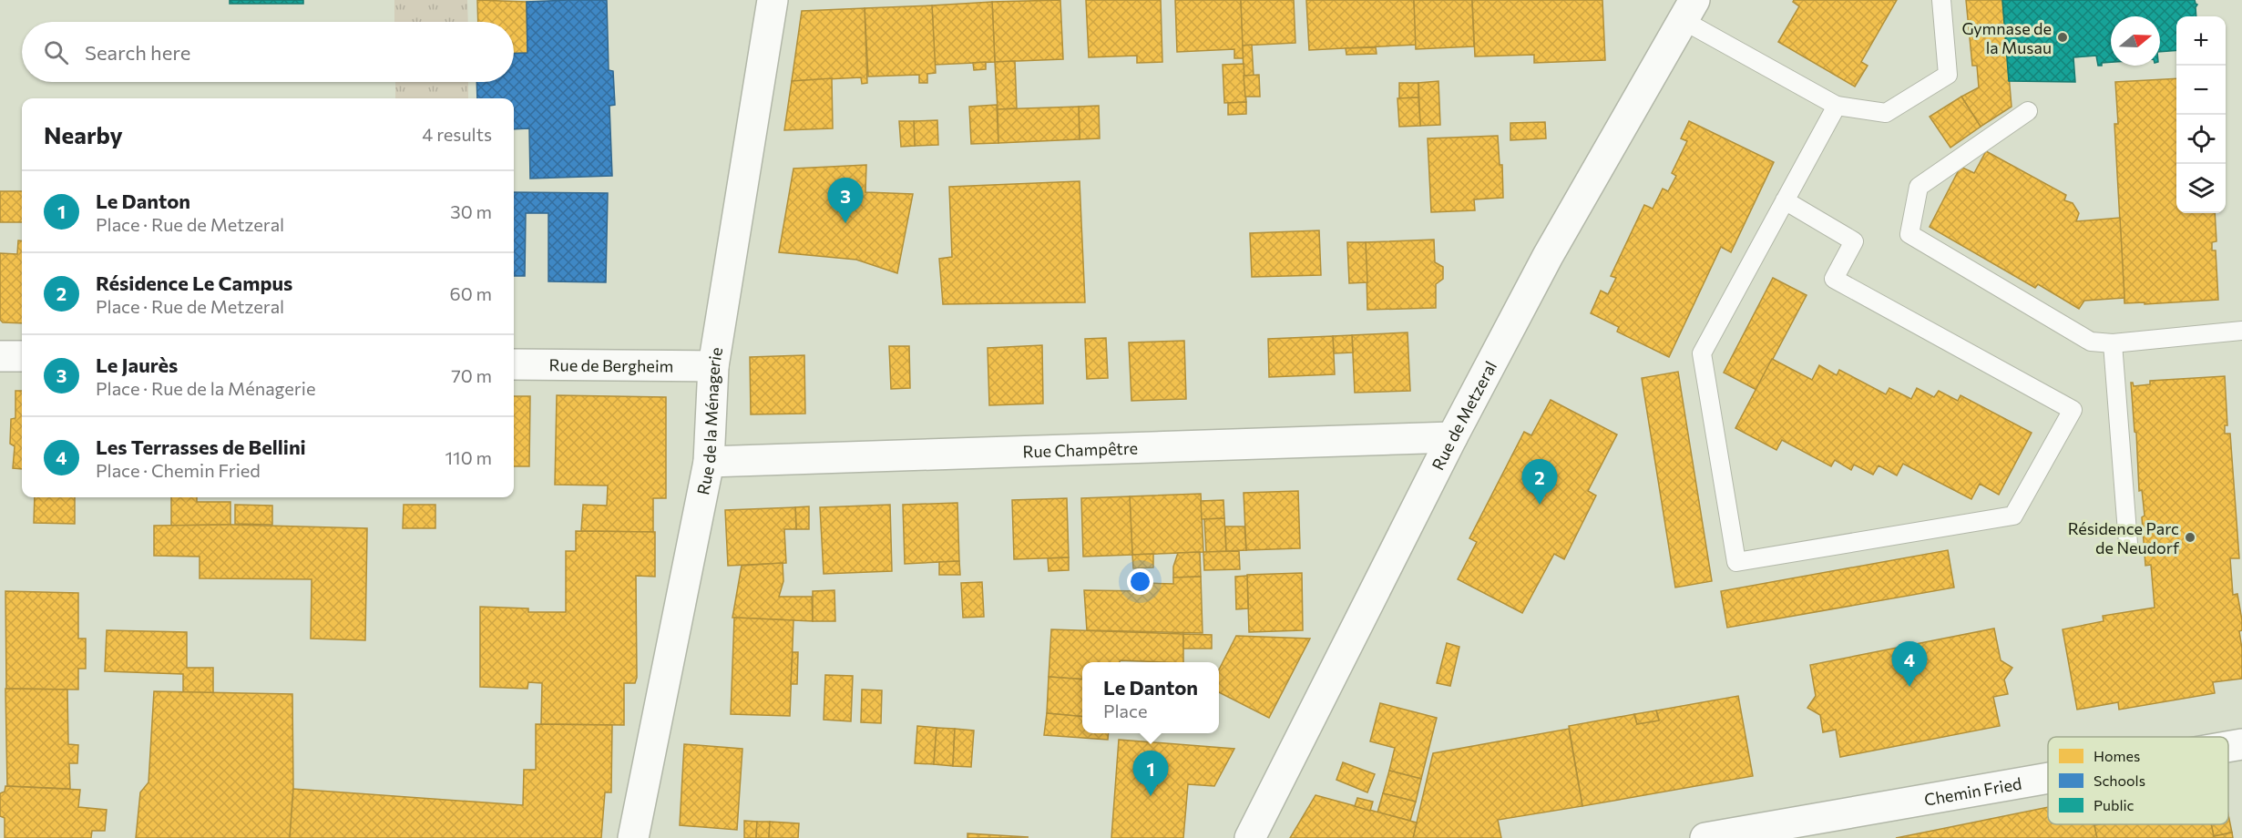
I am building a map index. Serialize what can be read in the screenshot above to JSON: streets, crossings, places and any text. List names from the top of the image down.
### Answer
{
  "streets": {
    "street": [
      "Rue de Bergheim",
      "Rue de Metzeral",
      "Rue de la Ménagerie",
      "Rue Champêtre",
      "Chemin Fried"
    ]
  },
  "crossings": [
    ["Rue de Bergheim", "Rue de la Ménagerie"],
    ["Rue de Metzeral", "Rue Champêtre"],
    ["Rue de la Ménagerie", "Rue Champêtre"]
  ],
  "places": ["Gymnase de la Musau", "Résidence Parc de Neudorf"],
  "legend": ["Homes", "Schools", "Public"],
  "north": "right",
  "page": {
    "map_buttons": ["+", "−"],
    "search": "Search here",
    "heading": ["Nearby", "4 results"],
    "list": [
      {
        "mark": "1",
        "name": "Le Danton",
        "note": "Place · Rue de Metzeral",
        "value": "30 m"
      },
      {
        "mark": "2",
        "name": "Résidence Le Campus",
        "note": "Place · Rue de Metzeral",
        "value": "60 m"
      },
      {
        "mark": "3",
        "name": "Le Jaurès",
        "note": "Place · Rue de la Ménagerie",
        "value": "70 m"
      },
      {
        "mark": "4",
        "name": "Les Terrasses de Bellini",
        "note": "Place · Chemin Fried",
        "value": "110 m"
      }
    ],
    "pins": [
      "3",
      "2",
      "4",
      "1"
    ],
    "popup": ["Le Danton", "Place"]
  }
}
